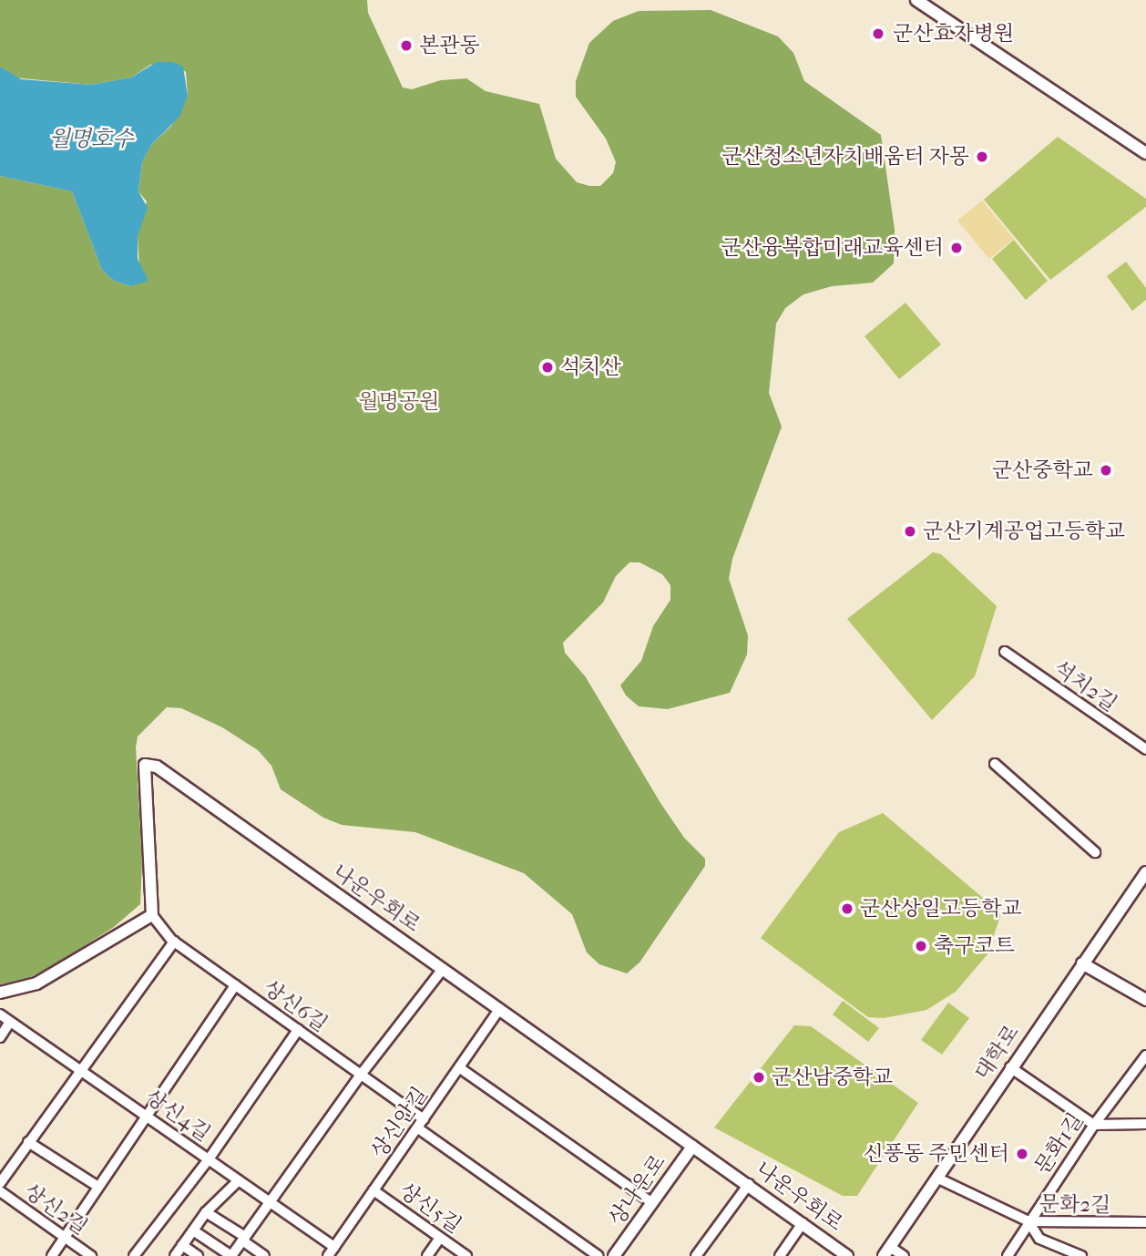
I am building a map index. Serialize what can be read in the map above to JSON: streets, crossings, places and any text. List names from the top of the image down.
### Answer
{
  "streets": {
    "street": [
      "석치2길",
      "나운우회로",
      "상신6길",
      "대학로",
      "상신4길",
      "상신안길",
      "문화1길",
      "상나운로",
      "문화2길",
      "상신5길",
      "상신2길"
    ]
  },
  "crossings": [
    ["나운우회로", "상신6길"],
    ["나운우회로", "상신안길"],
    ["나운우회로", "상나운로"],
    ["상신6길", "상신안길"],
    ["대학로", "문화2길"],
    ["상신4길", "상신안길"],
    ["상신안길", "상신5길"],
    ["문화1길", "문화2길"]
  ],
  "water": ["월명호수"],
  "parks": ["월명공원"],
  "places": [
    "군산효자병원",
    "본관동",
    "군산청소년자치배움터 자몽",
    "군산융복합미래교육센터",
    "석치산",
    "군산중학교",
    "군산기계공업고등학교",
    "군산상일고등학교",
    "축구코트",
    "군산남중학교",
    "신풍동 주민센터"
  ]
}
